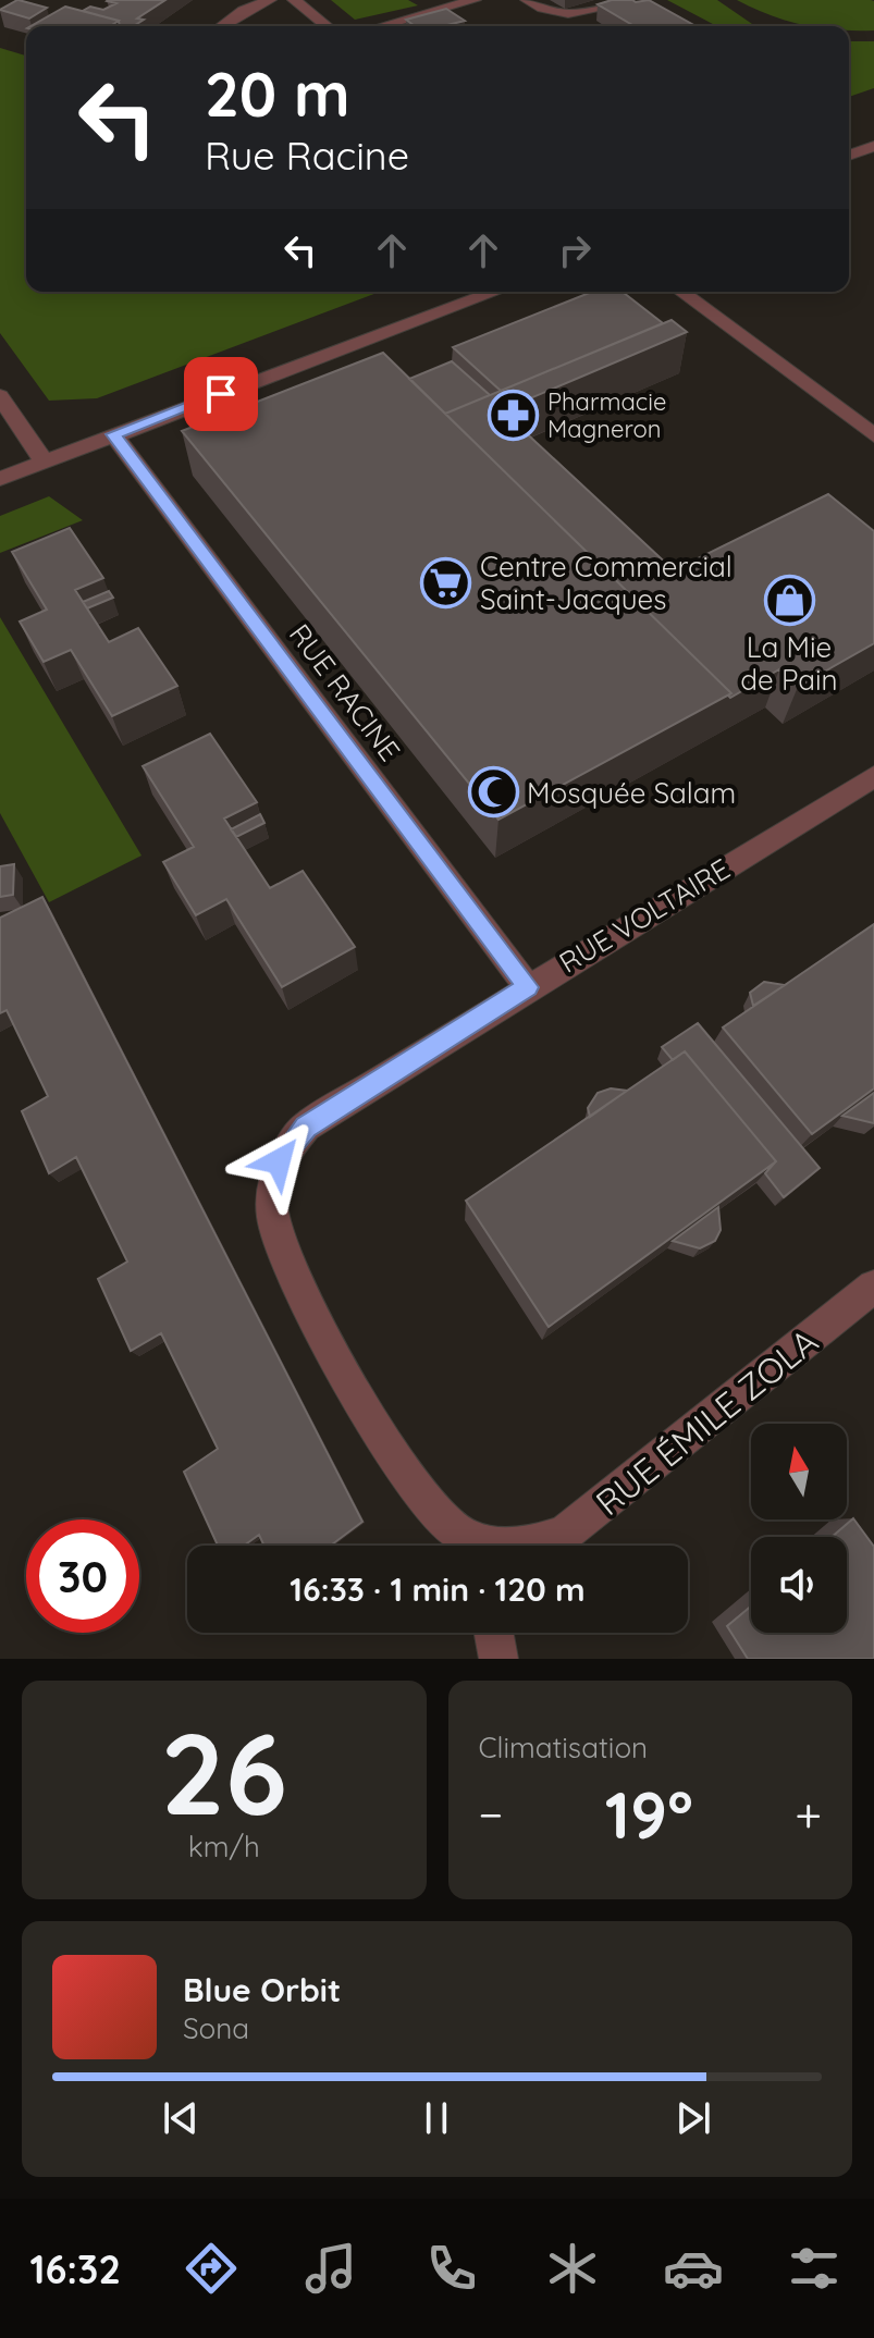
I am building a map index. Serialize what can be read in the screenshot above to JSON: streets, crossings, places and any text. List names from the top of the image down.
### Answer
{
  "streets": {
    "street": ["RUE RACINE", "RUE VOLTAIRE", "RUE ÉMILE ZOLA"]
  },
  "crossings": [
    ["RUE RACINE", "RUE VOLTAIRE"]
  ],
  "places": {
    "pharmacy": ["Pharmacie Magneron"],
    "supermarket": ["Centre Commercial Saint-Jacques"],
    "shop": ["La Mie de Pain"],
    "mosque": ["Mosquée Salam"]
  },
  "north": "top",
  "page": {
    "turn": ["20 m", "Rue Racine"],
    "limit": "30",
    "trip": "16:33 · 1 min · 120 m",
    "tile": [
      ["26", "km/h"],
      "Climatisation"
    ],
    "heat": ["−", "19°", "+"],
    "song": ["Blue Orbit", "Sona"],
    "tabs": "16:32"
  }
}
